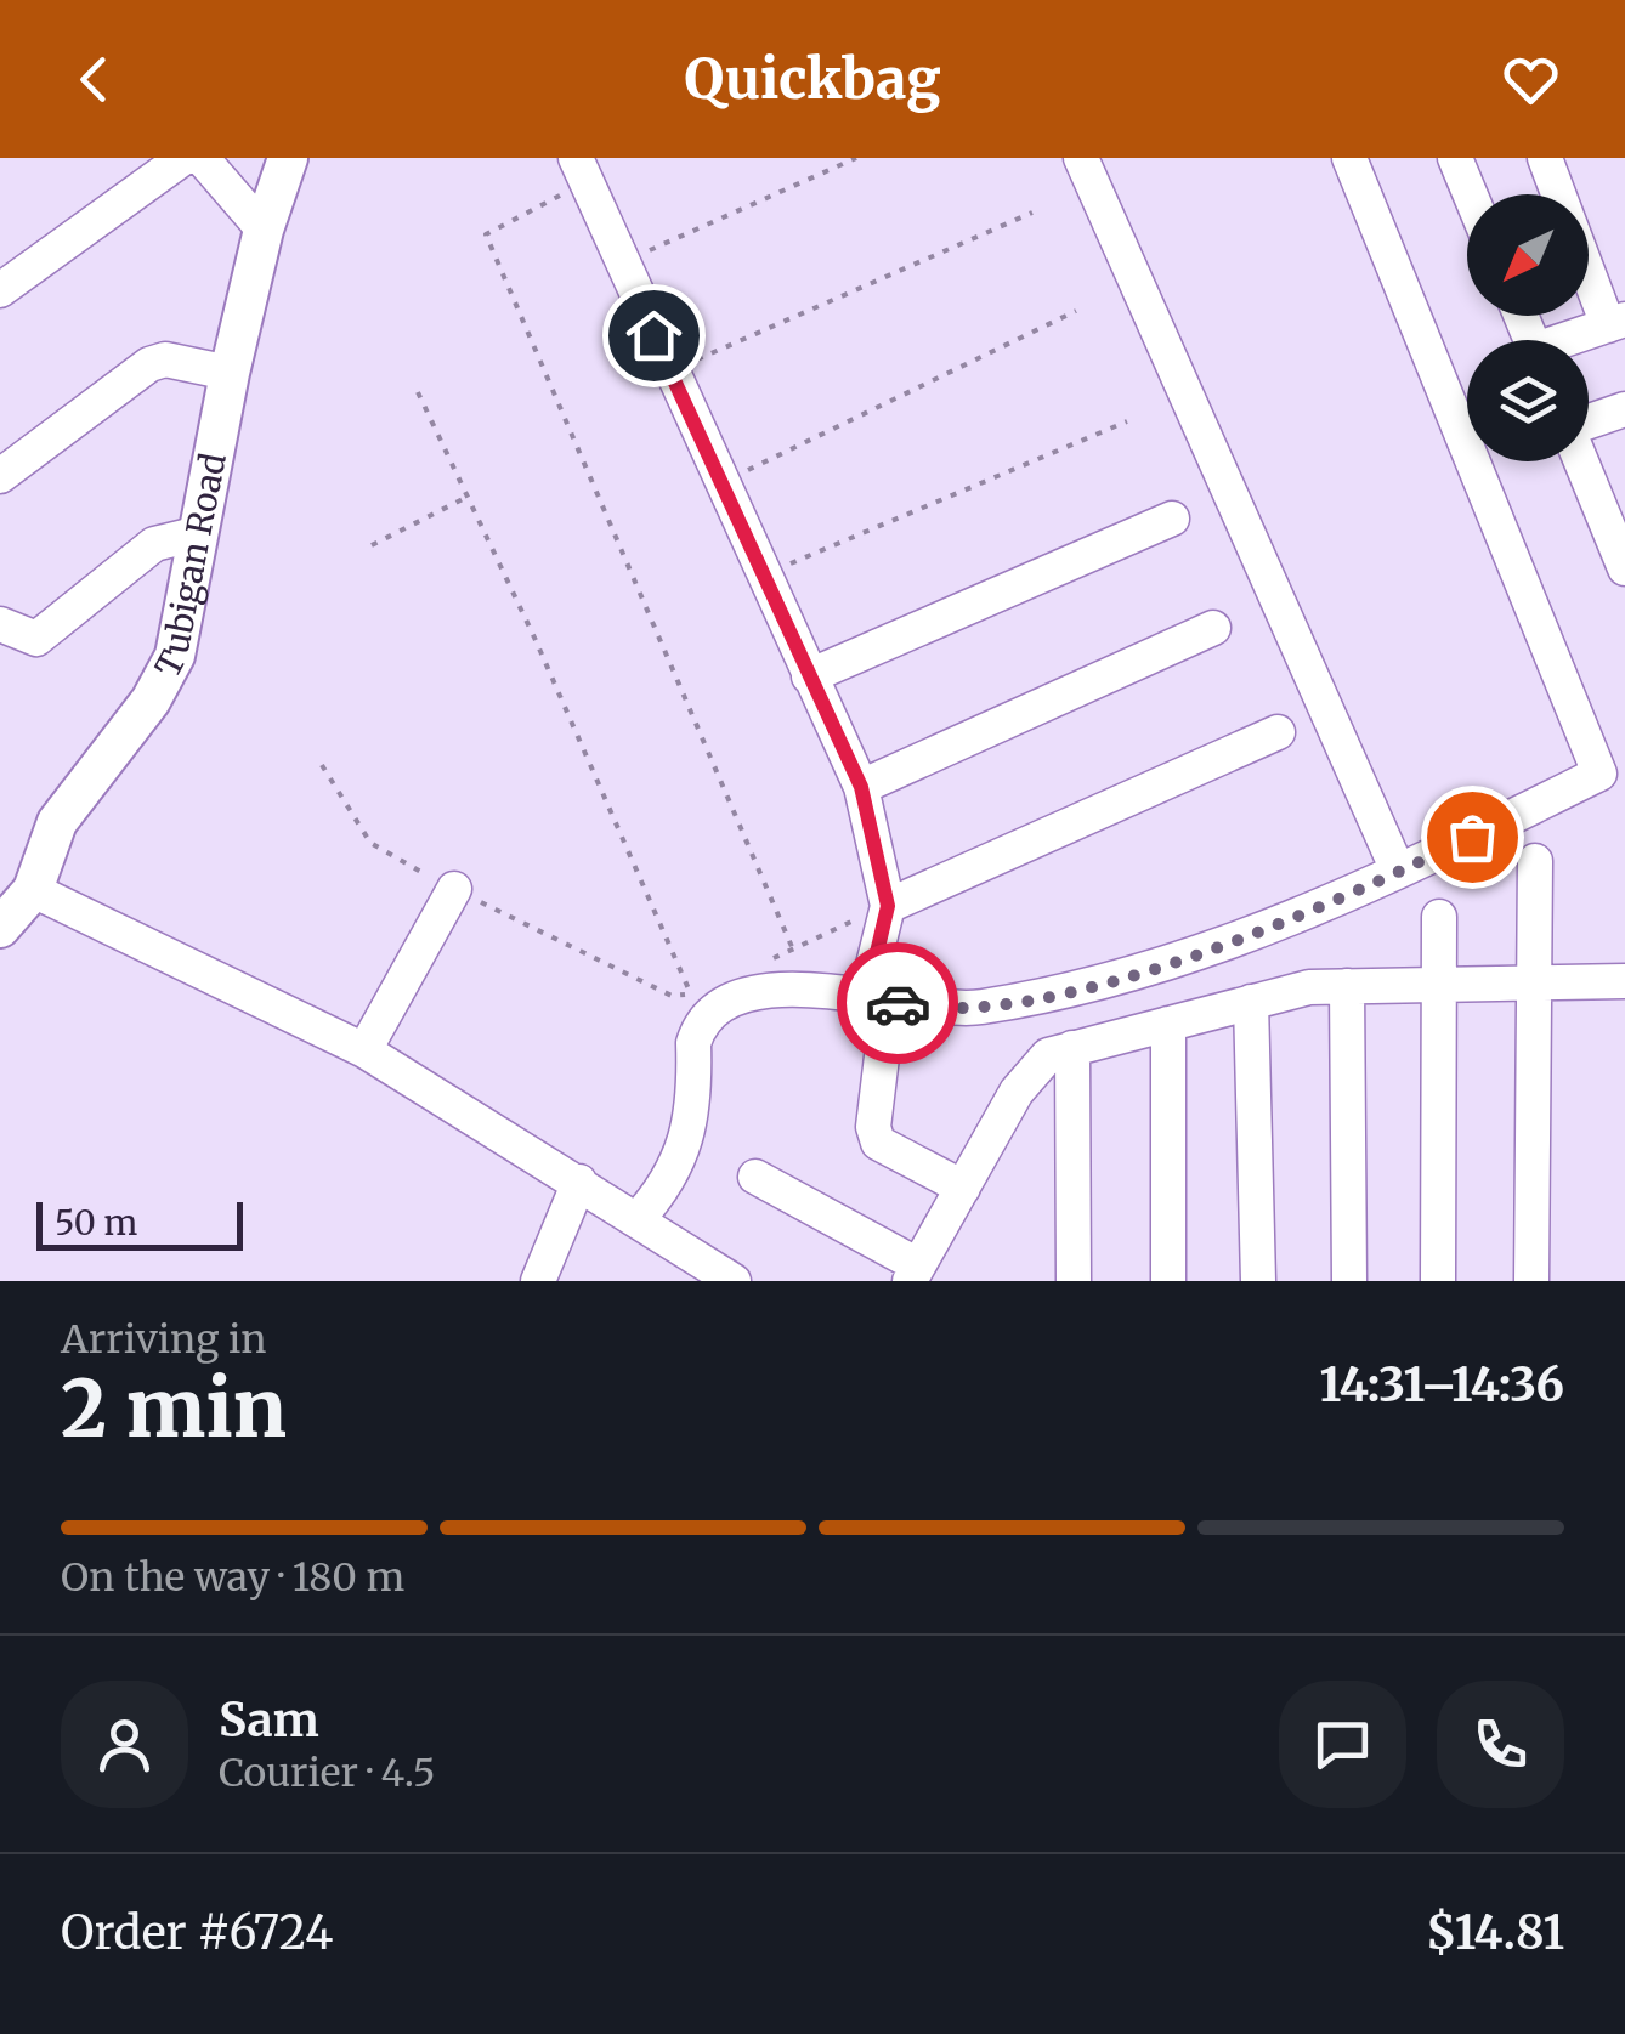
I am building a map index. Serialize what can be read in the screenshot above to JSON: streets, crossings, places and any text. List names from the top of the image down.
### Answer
{
  "streets": {
    "street": ["Tubigan Road"]
  },
  "scale_bar": "50 m",
  "north": "bottom left",
  "page": {
    "header": "Quickbag",
    "scale": "50 m",
    "heading": ["2 min", "Arriving in", "14:31–14:36"],
    "panel": [
      "Sam",
      "Courier · 4.5",
      "Order #6724",
      "$14.81"
    ],
    "bar": "On the way · 180 m"
  }
}
